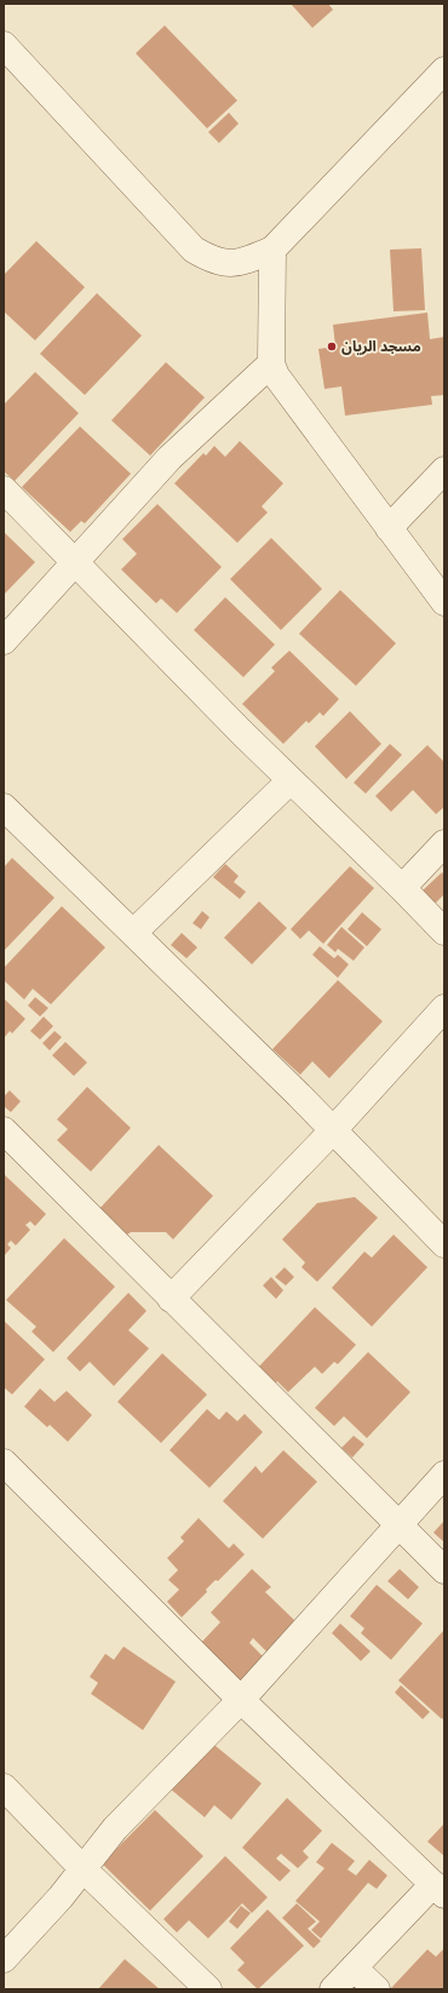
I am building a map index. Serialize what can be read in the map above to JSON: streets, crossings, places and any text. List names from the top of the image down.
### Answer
{
  "places": ["مسجد الريان"]
}
